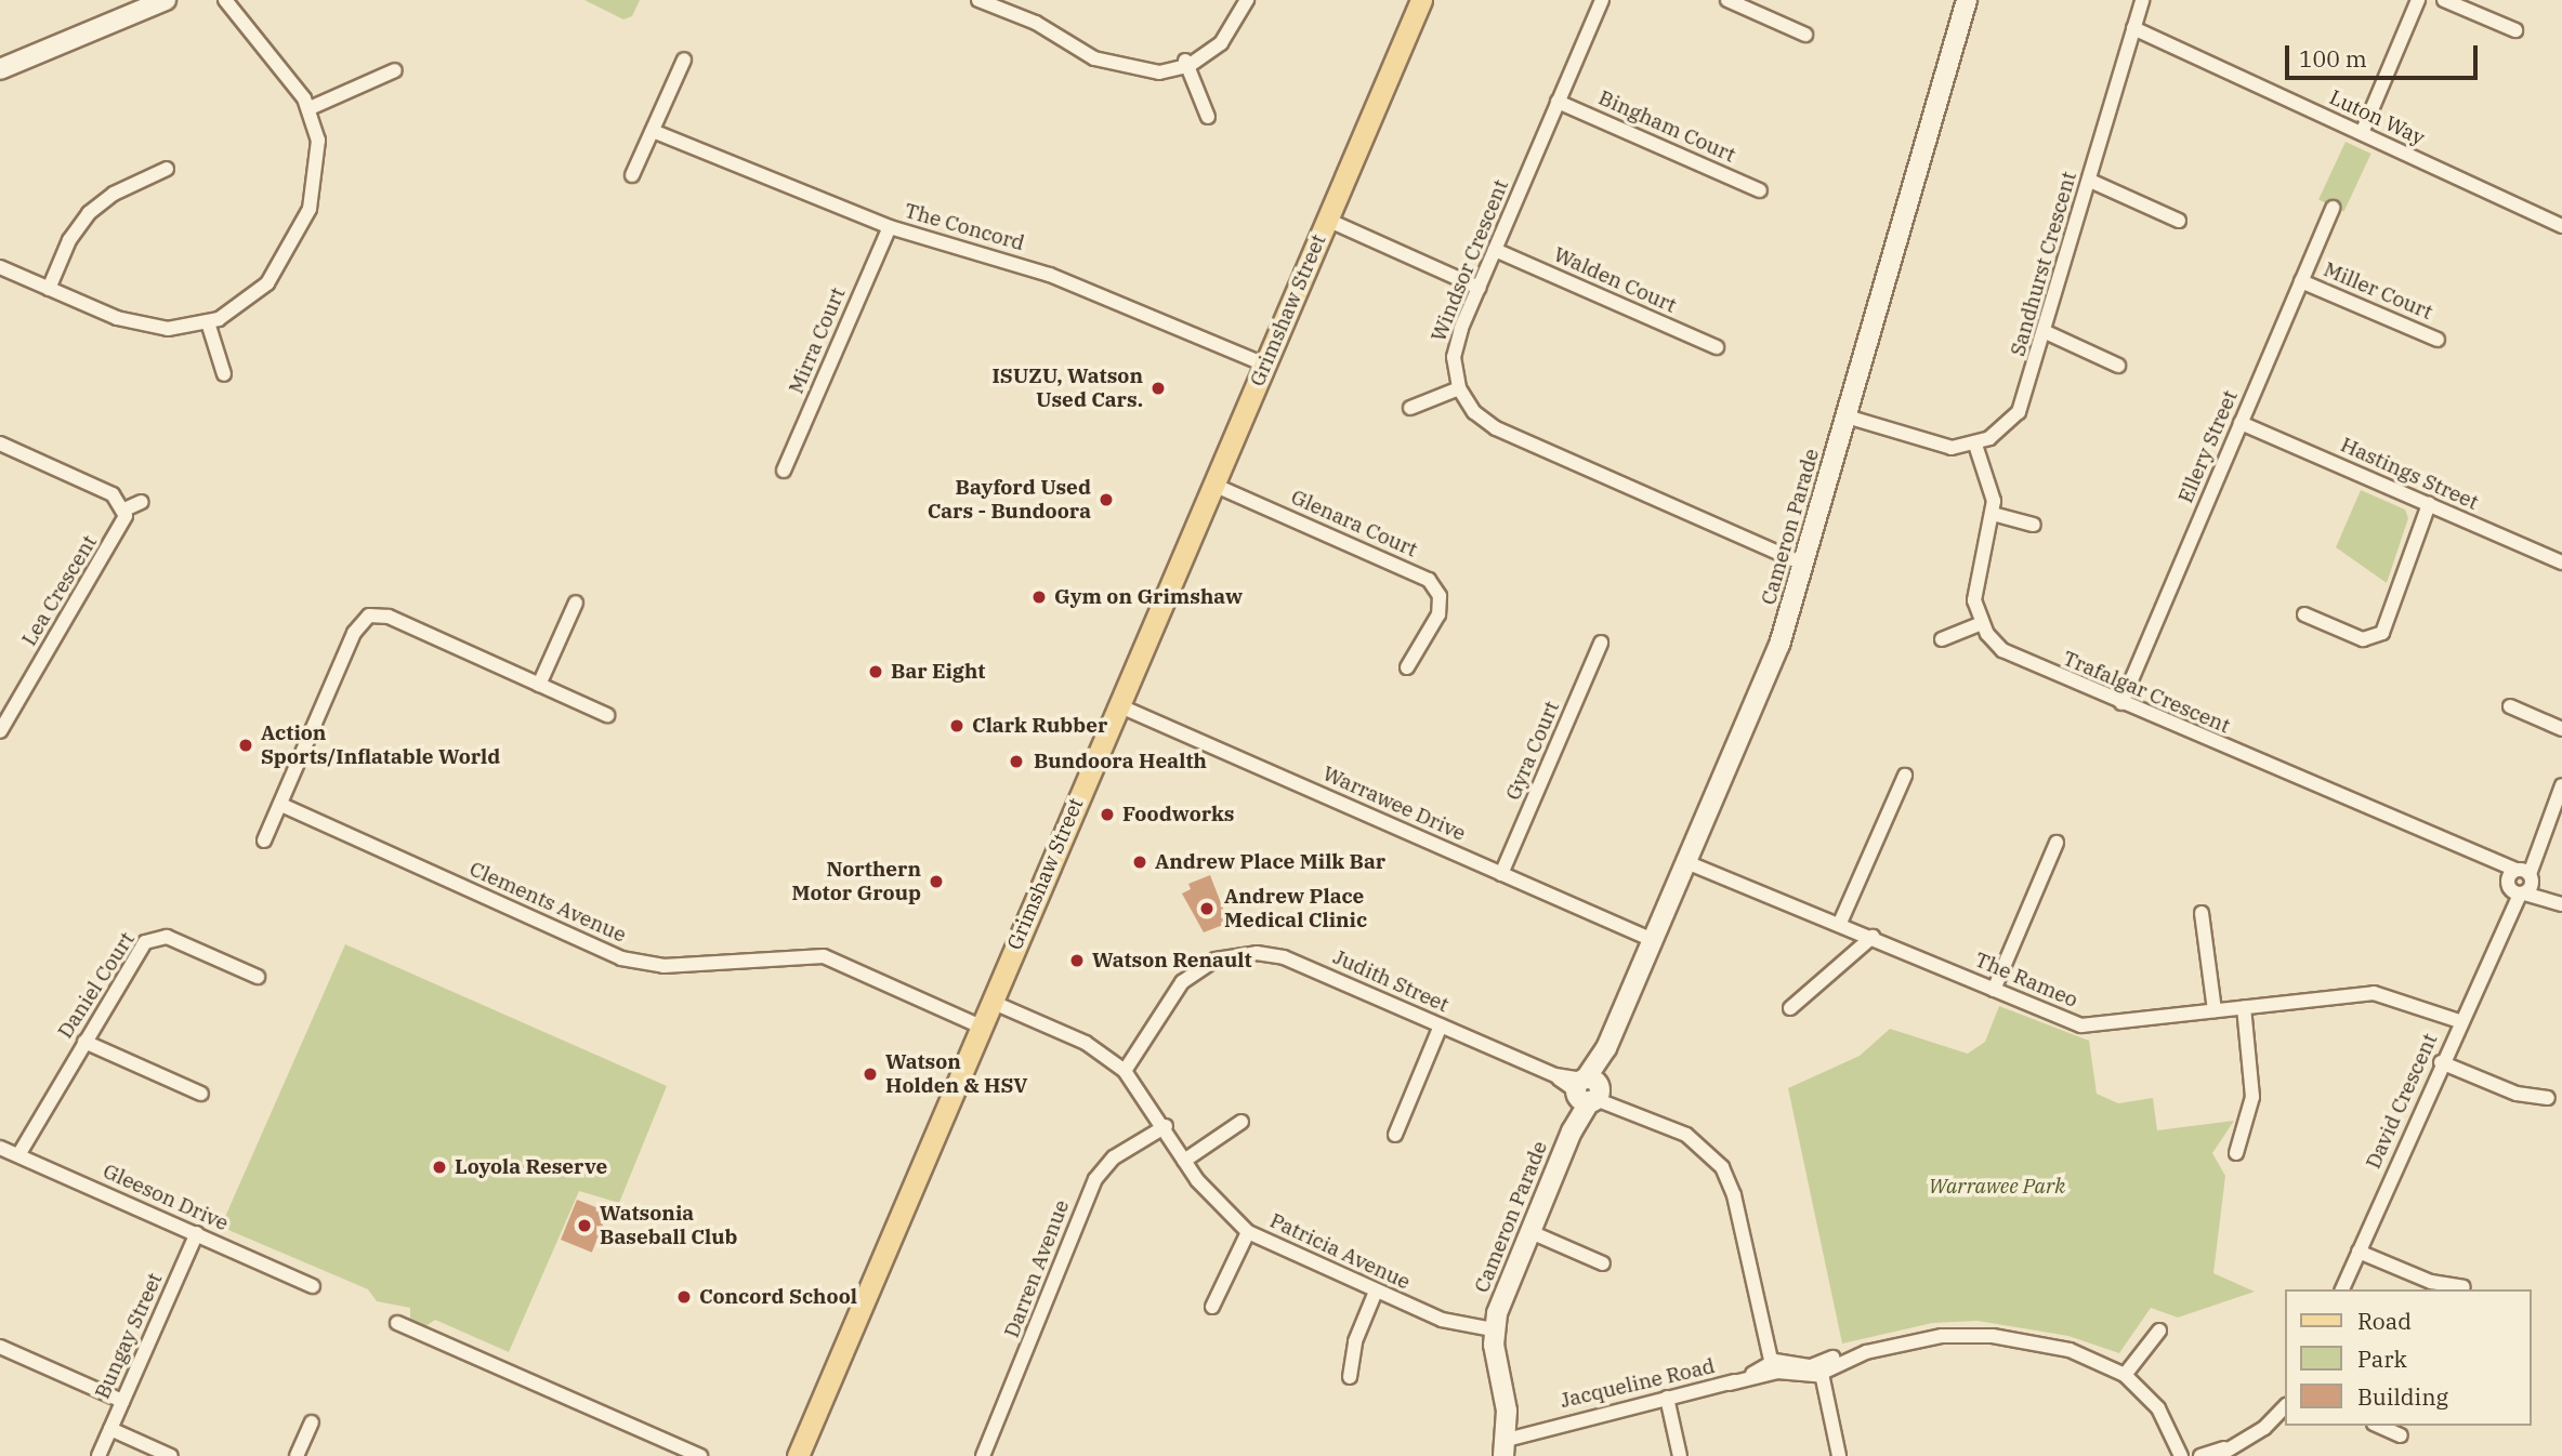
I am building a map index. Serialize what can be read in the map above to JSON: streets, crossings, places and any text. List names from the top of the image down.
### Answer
{
  "streets": {
    "main road": ["Grimshaw Street"],
    "street": [
      "Luton Way",
      "Bingham Court",
      "The Concord",
      "Windsor Crescent",
      "Sandhurst Crescent",
      "Walden Court",
      "Miller Court",
      "Mirra Court",
      "Ellery Street",
      "Hastings Street",
      "Glenara Court",
      "Cameron Parade",
      "Lea Crescent",
      "Trafalgar Crescent",
      "Gyra Court",
      "Warrawee Drive",
      "Clements Avenue",
      "The Rameo",
      "Judith Street",
      "Daniel Court",
      "David Crescent",
      "Gleeson Drive",
      "Patricia Avenue",
      "Darren Avenue",
      "Bungay Street",
      "Jacqueline Road"
    ]
  },
  "crossings": [
    ["Luton Way", "Sandhurst Crescent"],
    ["Bingham Court", "Windsor Crescent"],
    ["The Concord", "Grimshaw Street"],
    ["The Concord", "Mirra Court"],
    ["Windsor Crescent", "Walden Court"],
    ["Miller Court", "Ellery Street"],
    ["Grimshaw Street", "Glenara Court"],
    ["Grimshaw Street", "Warrawee Drive"],
    ["Grimshaw Street", "Clements Avenue"],
    ["Grimshaw Street", "Patricia Avenue"],
    ["Ellery Street", "Hastings Street"],
    ["Ellery Street", "Trafalgar Crescent"],
    ["Cameron Parade", "Warrawee Drive"],
    ["Cameron Parade", "The Rameo"],
    ["Cameron Parade", "Judith Street"],
    ["Cameron Parade", "Patricia Avenue"],
    ["Cameron Parade", "Jacqueline Road"],
    ["Trafalgar Crescent", "David Crescent"],
    ["Gyra Court", "Warrawee Drive"],
    ["The Rameo", "David Crescent"],
    ["Judith Street", "Patricia Avenue"],
    ["Judith Street", "Jacqueline Road"],
    ["Daniel Court", "Gleeson Drive"],
    ["Gleeson Drive", "Bungay Street"],
    ["Patricia Avenue", "Darren Avenue"]
  ],
  "parks": ["Warrawee Park"],
  "places": [
    "ISUZU, Watson Used Cars.",
    "Bayford Used Cars - Bundoora",
    "Gym on Grimshaw",
    "Bar Eight",
    "Clark Rubber",
    "Action Sports/Inflatable World",
    "Bundoora Health",
    "Foodworks",
    "Andrew Place Milk Bar",
    "Northern Motor Group",
    "Andrew Place Medical Clinic",
    "Watson Renault",
    "Watson Holden & HSV",
    "Loyola Reserve",
    "Watsonia Baseball Club",
    "Concord School"
  ],
  "legend": ["Road", "Park", "Building"],
  "scale_bar": "100 m"
}
